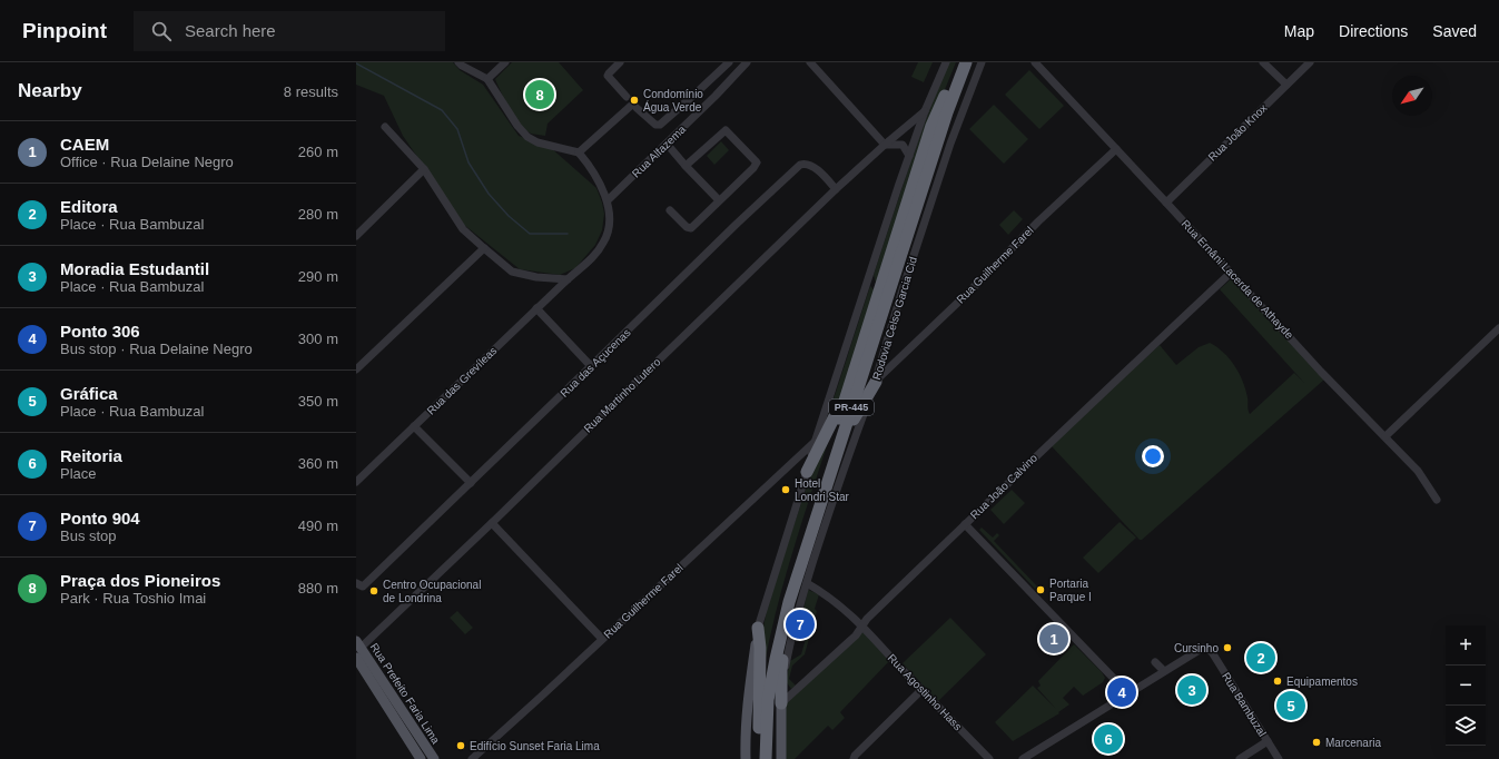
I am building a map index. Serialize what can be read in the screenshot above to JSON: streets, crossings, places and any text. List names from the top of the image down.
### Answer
{
  "streets": {
    "highway": ["Rodovia Celso Garcia Cid", "PR-445"],
    "main road": ["Rua Prefeito Faria Lima"],
    "street": [
      "Rua João Knox",
      "Rua Alfazema",
      "Rua Guilherme Farel",
      "Rua Ernâni Lacerda de Athayde",
      "Rua das Açucenas",
      "Rua das Grevíleas",
      "Rua Martinho Lutero",
      "Rua João Calvino",
      "Rua Agostinho Hass",
      "Rua Bambuzal"
    ]
  },
  "crossings": [
    ["Rua João Knox", "Rua Ernâni Lacerda de Athayde"],
    ["Rua Alfazema", "Rua das Grevíleas"],
    ["Rua Guilherme Farel", "Rua Ernâni Lacerda de Athayde"],
    ["Rua Guilherme Farel", "Rodovia Celso Garcia Cid"],
    ["Rua Guilherme Farel", "PR-445"],
    ["Rua Ernâni Lacerda de Athayde", "Rua João Calvino"],
    ["Rodovia Celso Garcia Cid", "Rua João Calvino"],
    ["Rodovia Celso Garcia Cid", "Rua Agostinho Hass"],
    ["Rua das Açucenas", "Rua Martinho Lutero"],
    ["Rua Martinho Lutero", "PR-445"],
    ["Rua Martinho Lutero", "Rua Prefeito Faria Lima"],
    ["Rua João Calvino", "Rua Agostinho Hass"]
  ],
  "places": [
    "Condomínio Água Verde",
    "Hotel Londri Star",
    "Portaria Parque I",
    "Centro Ocupacional de Londrina",
    "Cursinho",
    "Equipamentos",
    "Marcenaria",
    "Edifício Sunset Faria Lima"
  ],
  "north": "bottom left",
  "page": {
    "header": "Pinpoint",
    "search": "Search here",
    "nav": ["Map", "Directions", "Saved"],
    "heading": ["Nearby", "8 results"],
    "pins": [
      "8",
      "7",
      "1",
      "2",
      "3",
      "4",
      "5",
      "6"
    ],
    "list": [
      {
        "mark": "1",
        "name": "CAEM",
        "note": "Office · Rua Delaine Negro",
        "value": "260 m"
      },
      {
        "mark": "2",
        "name": "Editora",
        "note": "Place · Rua Bambuzal",
        "value": "280 m"
      },
      {
        "mark": "3",
        "name": "Moradia Estudantil",
        "note": "Place · Rua Bambuzal",
        "value": "290 m"
      },
      {
        "mark": "4",
        "name": "Ponto 306",
        "note": "Bus stop · Rua Delaine Negro",
        "value": "300 m"
      },
      {
        "mark": "5",
        "name": "Gráfica",
        "note": "Place · Rua Bambuzal",
        "value": "350 m"
      },
      {
        "mark": "6",
        "name": "Reitoria",
        "note": "Place",
        "value": "360 m"
      },
      {
        "mark": "7",
        "name": "Ponto 904",
        "note": "Bus stop",
        "value": "490 m"
      },
      {
        "mark": "8",
        "name": "Praça dos Pioneiros",
        "note": "Park · Rua Toshio Imai",
        "value": "880 m"
      }
    ],
    "map_buttons": ["+", "−"]
  }
}
